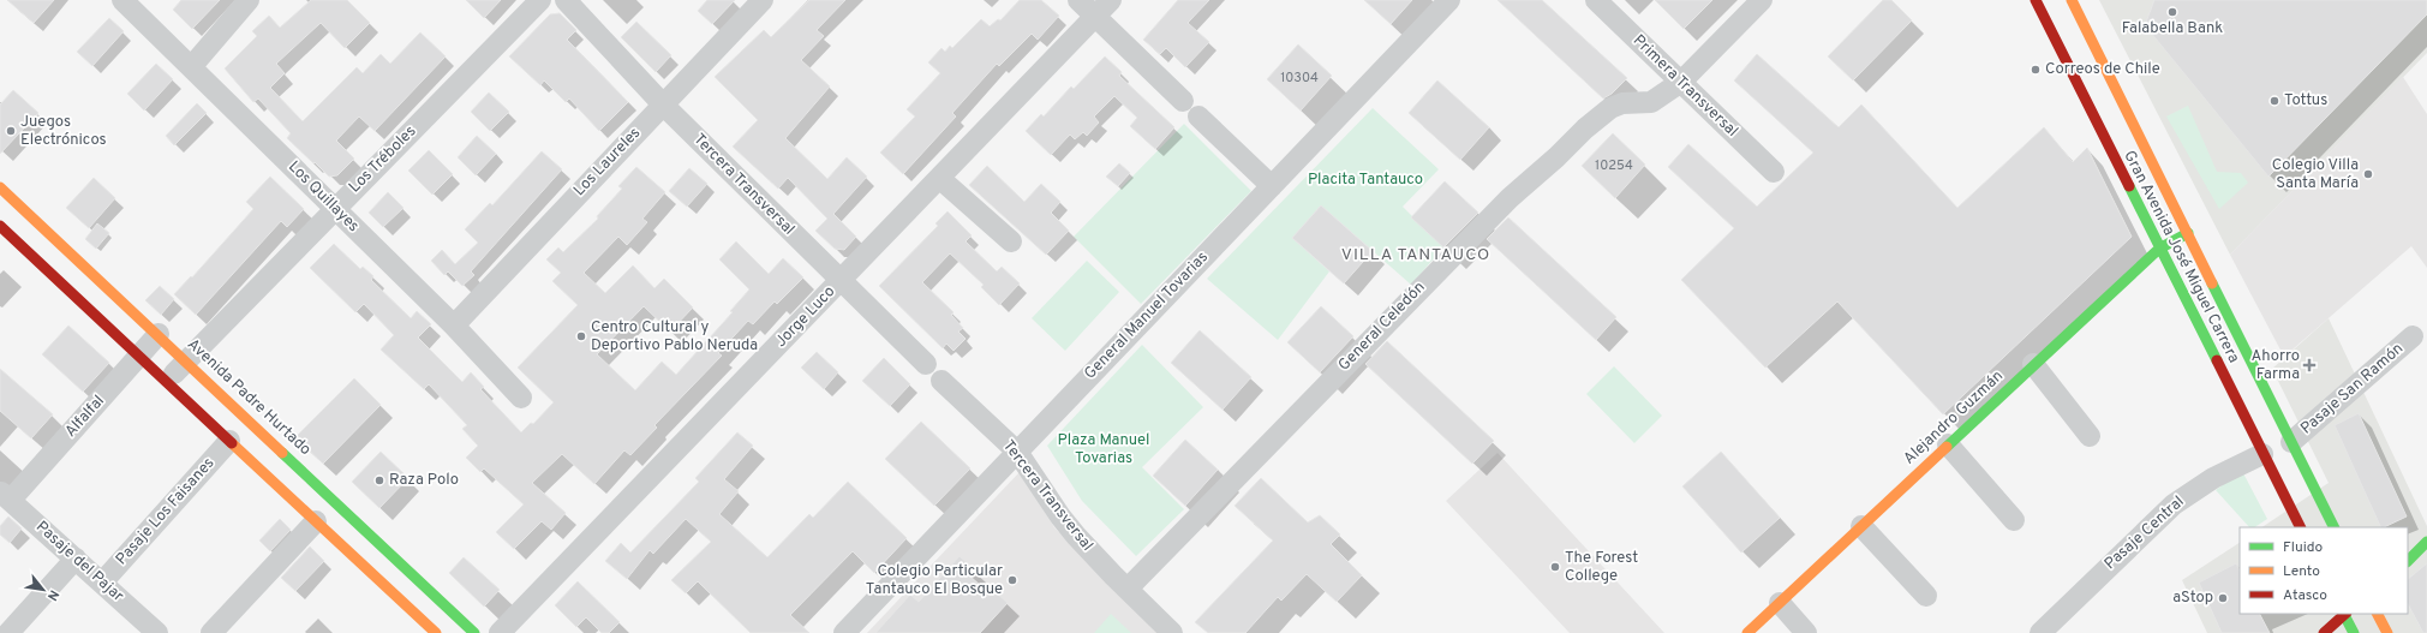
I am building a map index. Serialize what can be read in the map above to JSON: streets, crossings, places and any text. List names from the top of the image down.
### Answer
{
  "streets": {
    "main road": ["Gran Avenida José Miguel Carrera", "Avenida Padre Hurtado", "Alejandro Guzmán"],
    "street": [
      "Primera Transversal",
      "Los Tréboles",
      "Los Laureles",
      "Tercera Transversal",
      "Los Quillayes",
      "General Manuel Tovarias",
      "Jorge Luco",
      "General Celedón",
      "Pasaje San Ramón",
      "Alfalfal",
      "Pasaje Los Faisanes",
      "Pasaje Central",
      "Pasaje del Pajar"
    ]
  },
  "crossings": [
    ["Primera Transversal", "General Celedón"],
    ["Los Tréboles", "Los Quillayes"],
    ["Los Tréboles", "Avenida Padre Hurtado"],
    ["Los Laureles", "Tercera Transversal"],
    ["Los Laureles", "Los Quillayes"],
    ["Tercera Transversal", "General Manuel Tovarias"],
    ["Tercera Transversal", "Jorge Luco"],
    ["Tercera Transversal", "General Celedón"],
    ["Gran Avenida José Miguel Carrera", "Pasaje San Ramón"],
    ["Gran Avenida José Miguel Carrera", "Alejandro Guzmán"],
    ["Gran Avenida José Miguel Carrera", "Pasaje Central"],
    ["Avenida Padre Hurtado", "Alfalfal"],
    ["Alfalfal", "Pasaje del Pajar"],
    ["Pasaje Los Faisanes", "Pasaje del Pajar"]
  ],
  "districts": ["VILLA TANTAUCO"],
  "parks": ["Placita Tantauco", "Plaza Manuel Tovarias"],
  "places": {
    "other": [
      "Falabella Bank",
      "Correos de Chile",
      "Tottus",
      "Juegos Electrónicos",
      "Colegio Villa Santa María",
      "Centro Cultural y Deportivo Pablo Neruda",
      "Raza Polo",
      "The Forest College",
      "Colegio Particular Tantauco El Bosque",
      "aStop"
    ],
    "health": ["Ahorro Farma"]
  },
  "house_numbers": ["10304", "10254"],
  "legend": ["Fluido", "Lento", "Atasco"],
  "north": "bottom right"
}
